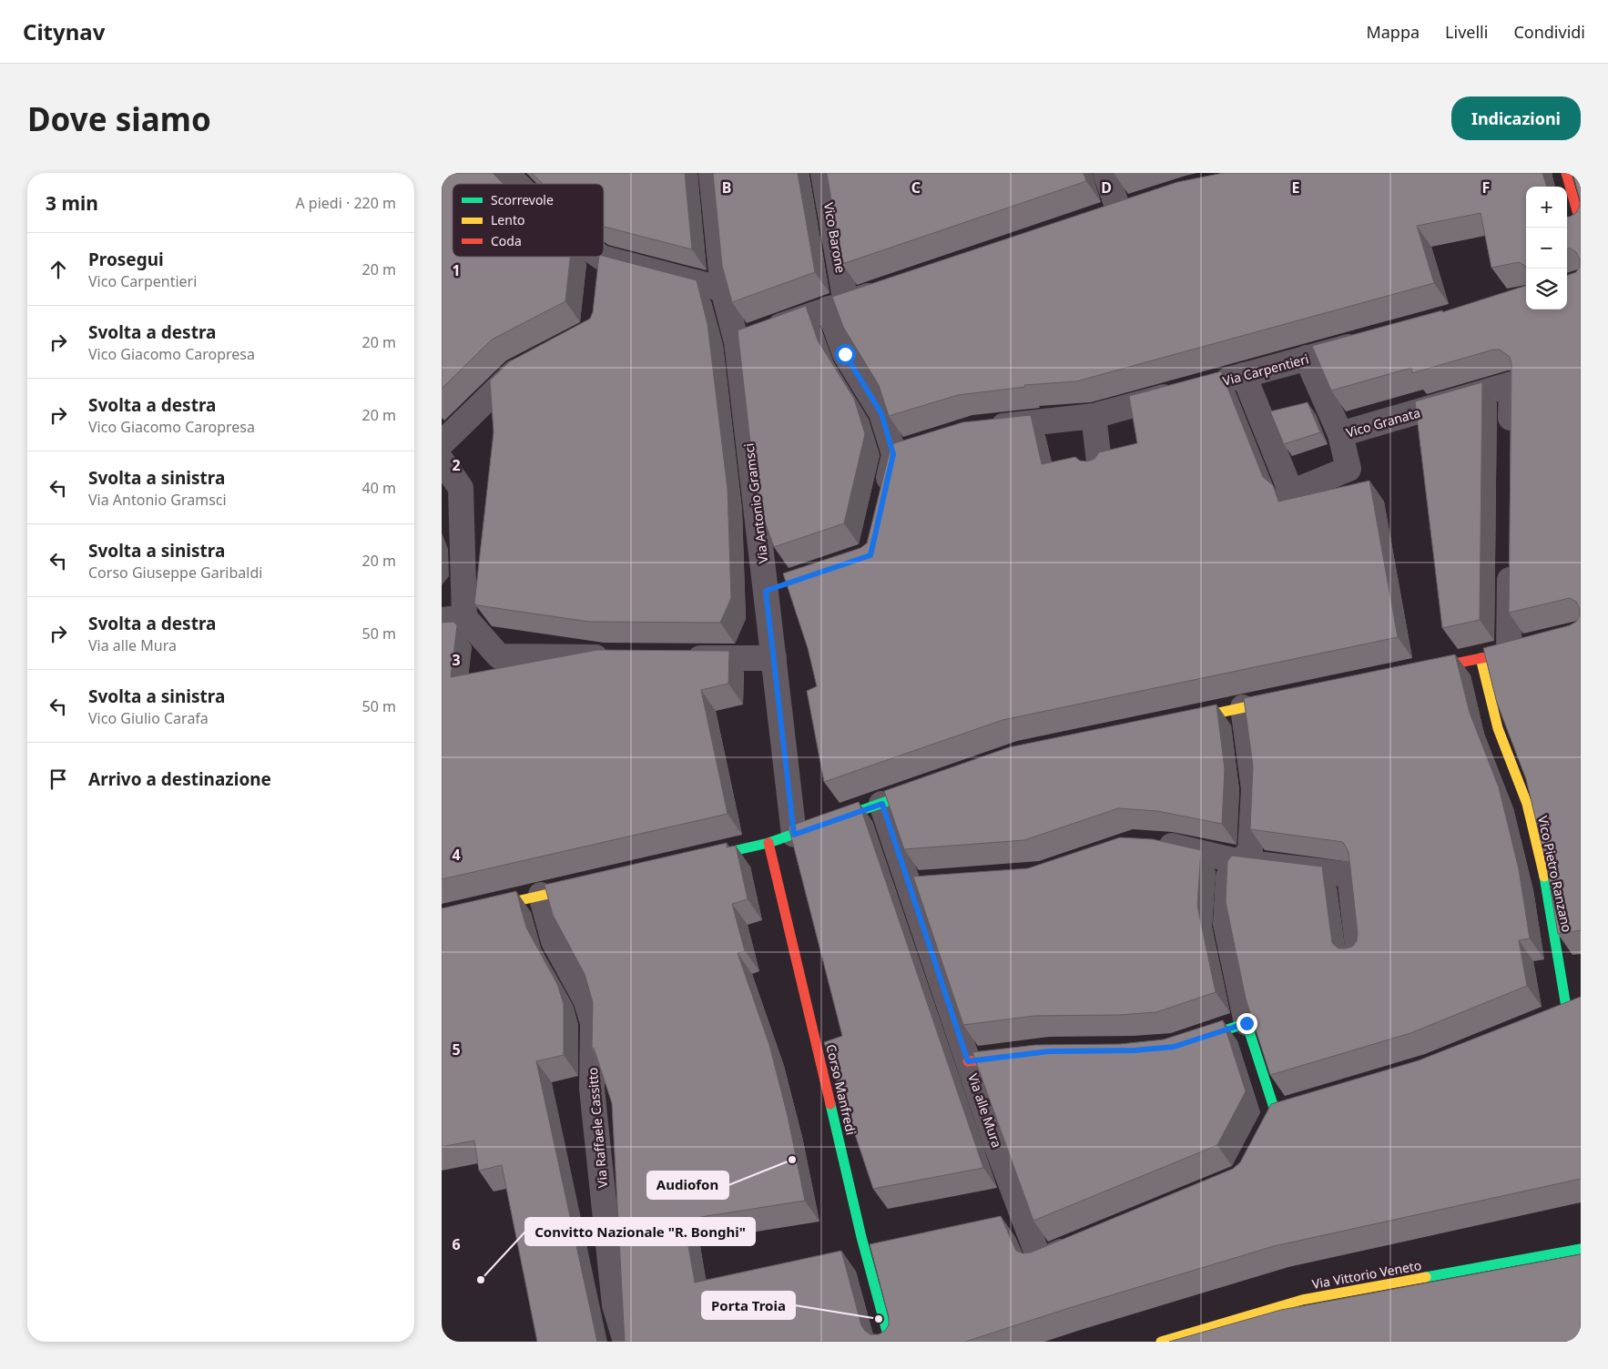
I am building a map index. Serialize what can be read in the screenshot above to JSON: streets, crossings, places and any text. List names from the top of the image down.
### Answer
{
  "streets": {
    "street": [
      "Vico Barone",
      "Via Carpentieri",
      "Vico Granata",
      "Via Antonio Gramsci",
      "Vico Pietro Ranzano",
      "Corso Manfredi",
      "Via alle Mura",
      "Via Raffaele Cassitto",
      "Via Vittorio Veneto"
    ]
  },
  "crossings": [
    ["Via Carpentieri", "Vico Granata"]
  ],
  "places": ["Audiofon", "Convitto Nazionale \"R. Bonghi\"", "Porta Troia"],
  "legend": ["Scorrevole", "Lento", "Coda"],
  "page": {
    "header": "Citynav",
    "nav": ["Mappa", "Livelli", "Condividi"],
    "buttons": "Indicazioni",
    "title": "Dove siamo",
    "heading": ["3 min", "A piedi · 220 m"],
    "map_buttons": ["+", "−"],
    "list": [
      ["Prosegui", "Vico Carpentieri", "20 m"],
      ["Svolta a destra", "Vico Giacomo Caropresa", "20 m"],
      ["Svolta a destra", "Vico Giacomo Caropresa", "20 m"],
      ["Svolta a sinistra", "Via Antonio Gramsci", "40 m"],
      ["Svolta a sinistra", "Corso Giuseppe Garibaldi", "20 m"],
      ["Svolta a destra", "Via alle Mura", "50 m"],
      ["Svolta a sinistra", "Vico Giulio Carafa", "50 m"],
      "Arrivo a destinazione"
    ]
  },
  "grid": {
    "columns": [
      "B",
      "C",
      "D",
      "E",
      "F"
    ],
    "rows": [
      "1",
      "2",
      "3",
      "4",
      "5",
      "6"
    ]
  }
}
